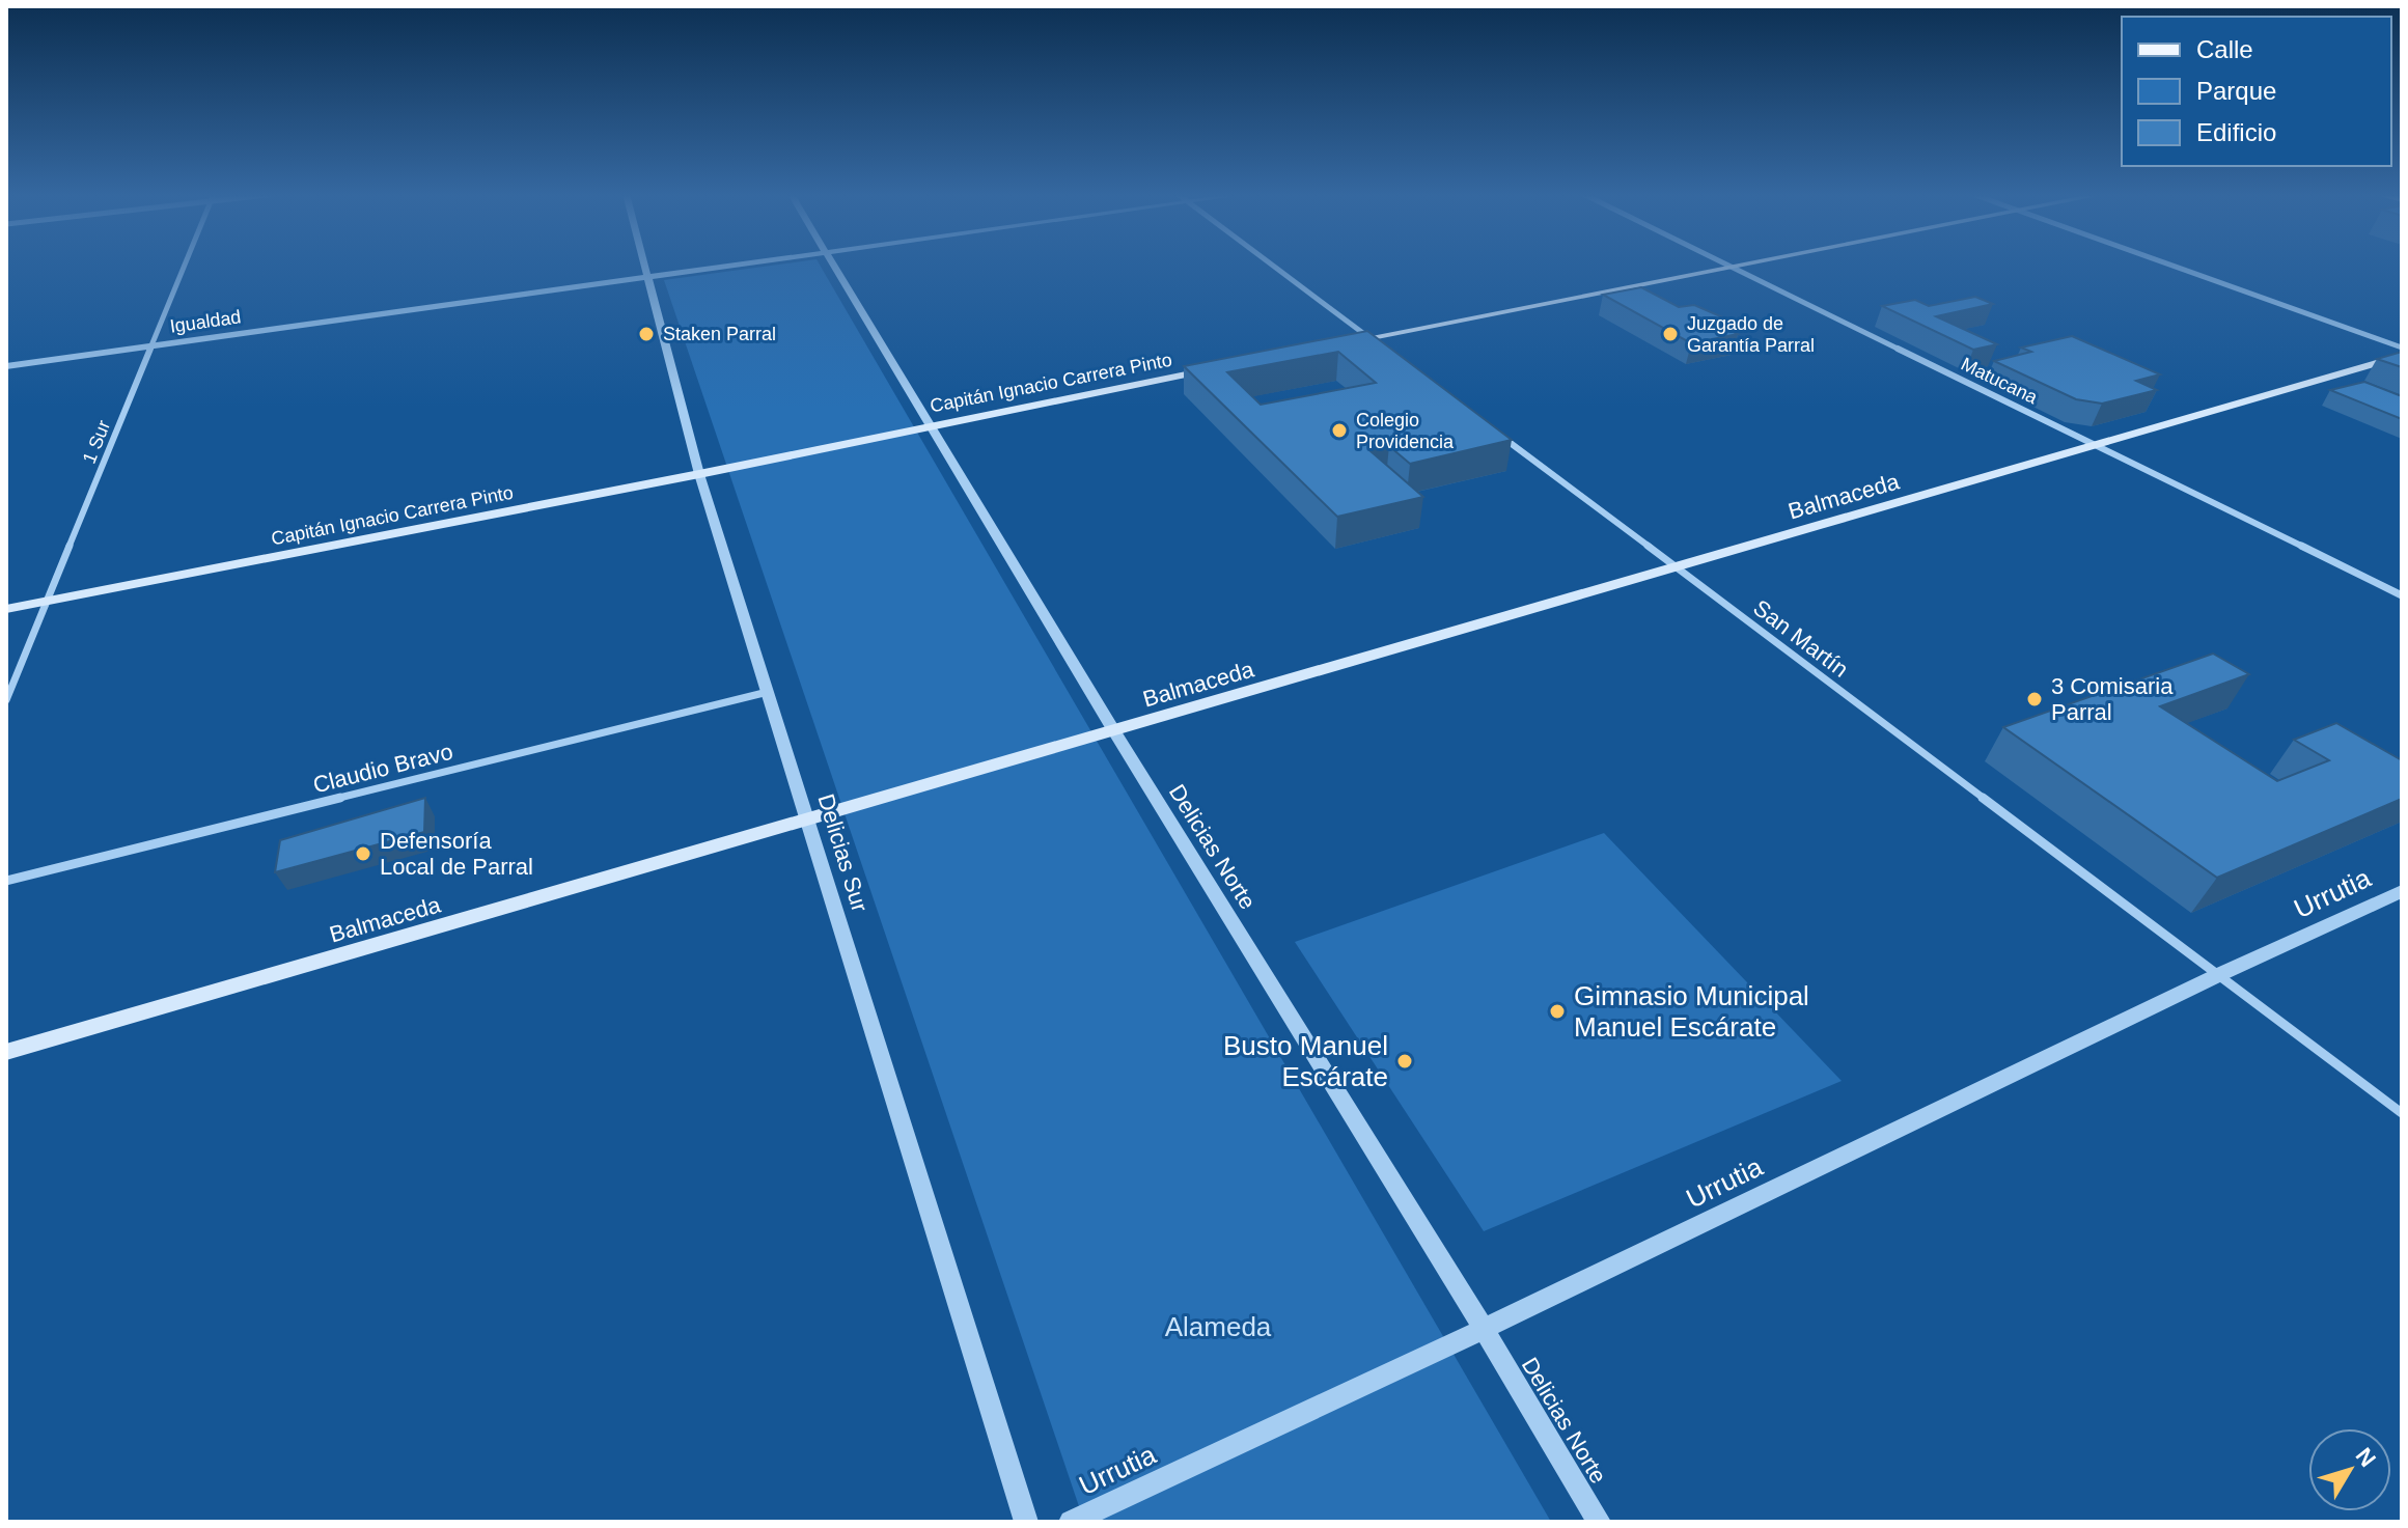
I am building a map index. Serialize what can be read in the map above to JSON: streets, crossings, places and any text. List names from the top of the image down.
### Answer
{
  "streets": {
    "main road": ["Capitán Ignacio Carrera Pinto", "Balmaceda"],
    "street": [
      "Igualdad",
      "Matucana",
      "1 Sur",
      "San Martín",
      "Claudio Bravo",
      "Delicias Norte",
      "Delicias Sur",
      "Urrutia"
    ]
  },
  "crossings": [
    ["Igualdad", "1 Sur"],
    ["Igualdad", "Delicias Sur"],
    ["Matucana", "Balmaceda"],
    ["Capitán Ignacio Carrera Pinto", "1 Sur"],
    ["Capitán Ignacio Carrera Pinto", "Delicias Norte"],
    ["Capitán Ignacio Carrera Pinto", "Delicias Sur"],
    ["Balmaceda", "San Martín"],
    ["Balmaceda", "Delicias Norte"],
    ["Balmaceda", "Delicias Sur"],
    ["San Martín", "Urrutia"],
    ["Claudio Bravo", "Delicias Sur"],
    ["Delicias Norte", "Urrutia"]
  ],
  "parks": ["Alameda"],
  "places": [
    "Staken Parral",
    "Juzgado de Garantía Parral",
    "Colegio Providencia",
    "3 Comisaria Parral",
    "Defensoría Local de Parral",
    "Gimnasio Municipal Manuel Escárate",
    "Busto Manuel Escárate"
  ],
  "legend": ["Calle", "Parque", "Edificio"],
  "north": "top right"
}
